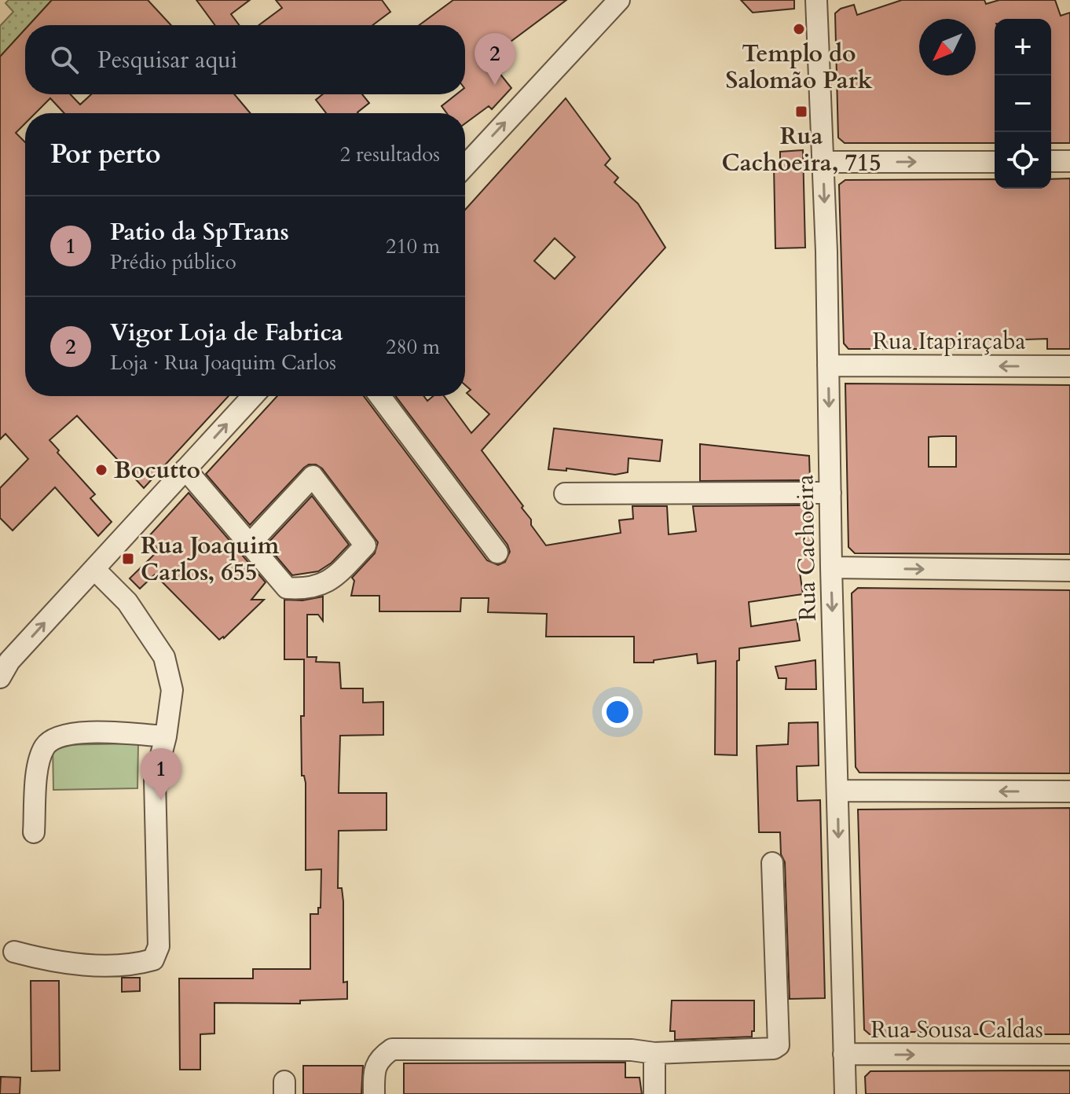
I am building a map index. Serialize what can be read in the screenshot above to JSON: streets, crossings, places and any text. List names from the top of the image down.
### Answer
{
  "streets": {
    "street": ["Rua Itapiraçaba", "Rua Cachoeira", "Rua Sousa Caldas"]
  },
  "crossings": [
    ["Rua Itapiraçaba", "Rua Cachoeira"],
    ["Rua Cachoeira", "Rua Sousa Caldas"]
  ],
  "one_way": ["Rua Itapiraçaba", "Rua Cachoeira", "Rua Sousa Caldas"],
  "places": {
    "other": ["Templo do Salomão Park", "Bocutto"],
    "transit": ["Rua Cachoeira, 715", "Rua Joaquim Carlos, 655"]
  },
  "north": "bottom left",
  "page": {
    "map_buttons": ["+", "−"],
    "search": "Pesquisar aqui",
    "pins": ["2", "1"],
    "heading": ["Por perto", "2 resultados"],
    "list": [
      {
        "mark": "1",
        "name": "Patio da SpTrans",
        "note": "Prédio público",
        "value": "210 m"
      },
      {
        "mark": "2",
        "name": "Vigor Loja de Fabrica",
        "note": "Loja · Rua Joaquim Carlos",
        "value": "280 m"
      }
    ]
  }
}
